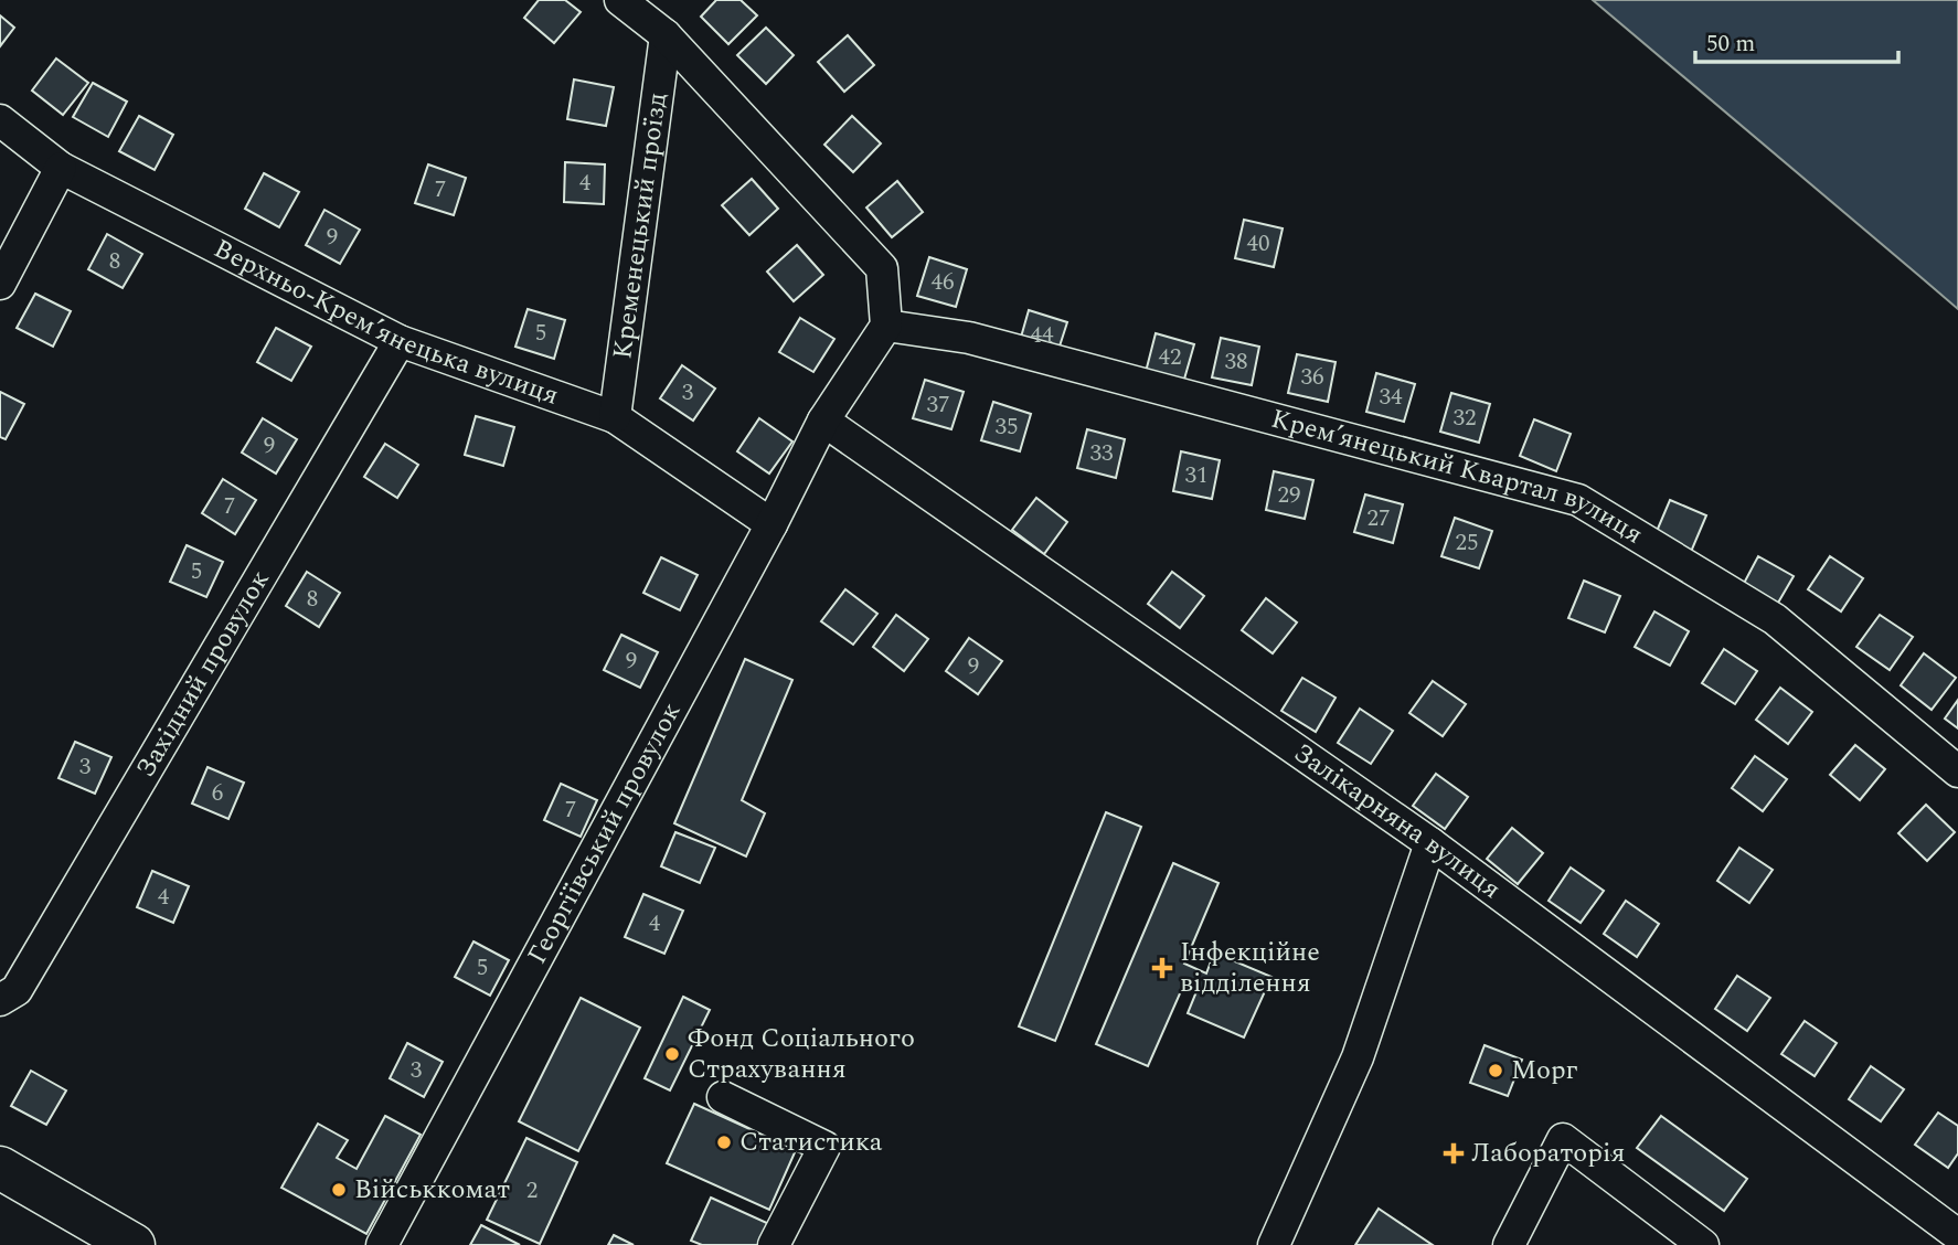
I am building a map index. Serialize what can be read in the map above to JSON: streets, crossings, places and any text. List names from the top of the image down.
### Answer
{
  "streets": {
    "street": [
      "Кременецький проїзд",
      "Верхньо-Крем’янецька вулиця",
      "Крем’янецький Квартал вулиця",
      "Західний провулок",
      "Залікарняна вулиця",
      "Георгіївський провулок"
    ]
  },
  "crossings": [
    ["Кременецький проїзд", "Верхньо-Крем’янецька вулиця"],
    ["Верхньо-Крем’янецька вулиця", "Західний провулок"],
    ["Верхньо-Крем’янецька вулиця", "Георгіївський провулок"],
    ["Залікарняна вулиця", "Георгіївський провулок"]
  ],
  "places": {
    "health": ["Інфекційне відділення", "Лабораторія"],
    "other": [
      "Фонд Соцiального Страхування",
      "Морг",
      "Статистика",
      "Вiйськкомат"
    ]
  },
  "house_numbers": [
    "4",
    "7",
    "9",
    "40",
    "8",
    "46",
    "5",
    "44",
    "42",
    "38",
    "36",
    "3",
    "34",
    "37",
    "32",
    "35",
    "9",
    "33",
    "31",
    "29",
    "7",
    "27",
    "25",
    "5",
    "8",
    "9",
    "9",
    "3",
    "6",
    "7",
    "4",
    "4",
    "5",
    "3",
    "2"
  ],
  "scale_bar": "50 m"
}
